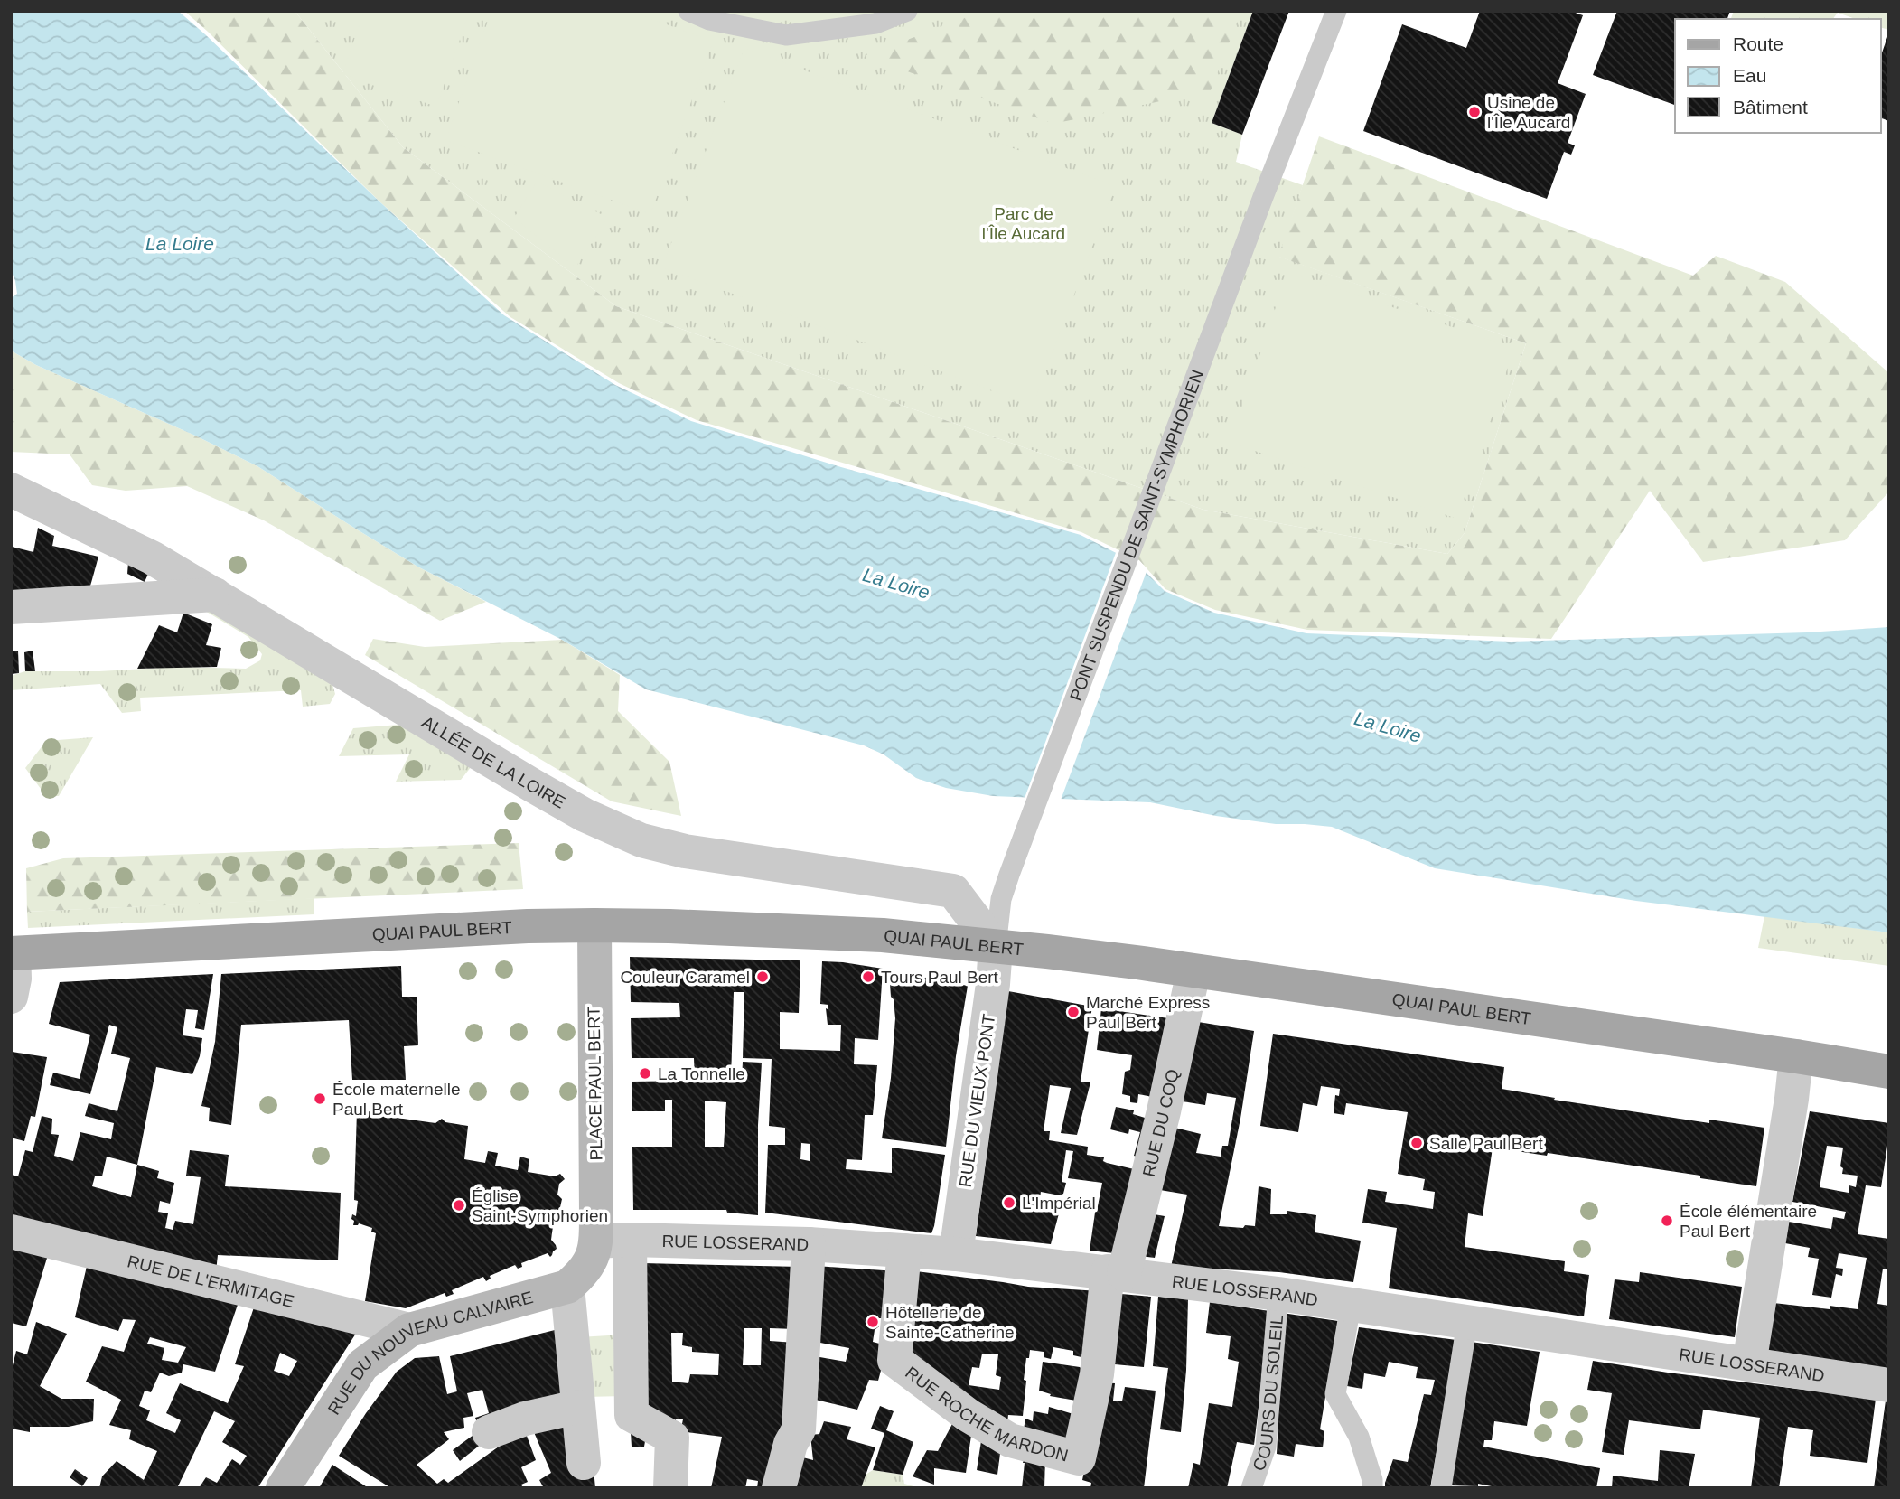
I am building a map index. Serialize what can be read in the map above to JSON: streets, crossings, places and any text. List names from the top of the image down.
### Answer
{
  "streets": {
    "main road": ["QUAI PAUL BERT"],
    "street": [
      "ALLÉE DE LA LOIRE",
      "PLACE PAUL BERT",
      "RUE DU VIEUX PONT",
      "RUE DU COQ",
      "RUE LOSSERAND",
      "RUE DE L'ERMITAGE",
      "RUE DU NOUVEAU CALVAIRE",
      "RUE ROCHE MARDON"
    ],
    "lane": ["PONT SUSPENDU DE SAINT-SYMPHORIEN", "COURS DU SOLEIL"]
  },
  "crossings": [
    ["PONT SUSPENDU DE SAINT-SYMPHORIEN", "ALLÉE DE LA LOIRE"],
    ["PONT SUSPENDU DE SAINT-SYMPHORIEN", "QUAI PAUL BERT"],
    ["PONT SUSPENDU DE SAINT-SYMPHORIEN", "RUE DU VIEUX PONT"],
    ["ALLÉE DE LA LOIRE", "QUAI PAUL BERT"],
    ["ALLÉE DE LA LOIRE", "RUE DU VIEUX PONT"],
    ["QUAI PAUL BERT", "PLACE PAUL BERT"],
    ["QUAI PAUL BERT", "RUE DU VIEUX PONT"],
    ["QUAI PAUL BERT", "RUE DU COQ"],
    ["PLACE PAUL BERT", "RUE LOSSERAND"],
    ["RUE DU VIEUX PONT", "RUE LOSSERAND"],
    ["RUE DU COQ", "RUE LOSSERAND"],
    ["RUE DU COQ", "RUE ROCHE MARDON"],
    ["RUE LOSSERAND", "COURS DU SOLEIL"],
    ["RUE LOSSERAND", "RUE ROCHE MARDON"],
    ["RUE DE L'ERMITAGE", "RUE DU NOUVEAU CALVAIRE"]
  ],
  "water": ["La Loire"],
  "parks": ["Parc de l'Île Aucard"],
  "places": [
    "Usine de l'Île Aucard",
    "Couleur Caramel",
    "Tours Paul Bert",
    "Marché Express Paul Bert",
    "La Tonnelle",
    "École maternelle Paul Bert",
    "Salle Paul Bert",
    "L'Impérial",
    "Église Saint-Symphorien",
    "École élémentaire Paul Bert",
    "Hôtellerie de Sainte-Catherine"
  ],
  "legend": ["Route", "Eau", "Bâtiment"]
}
